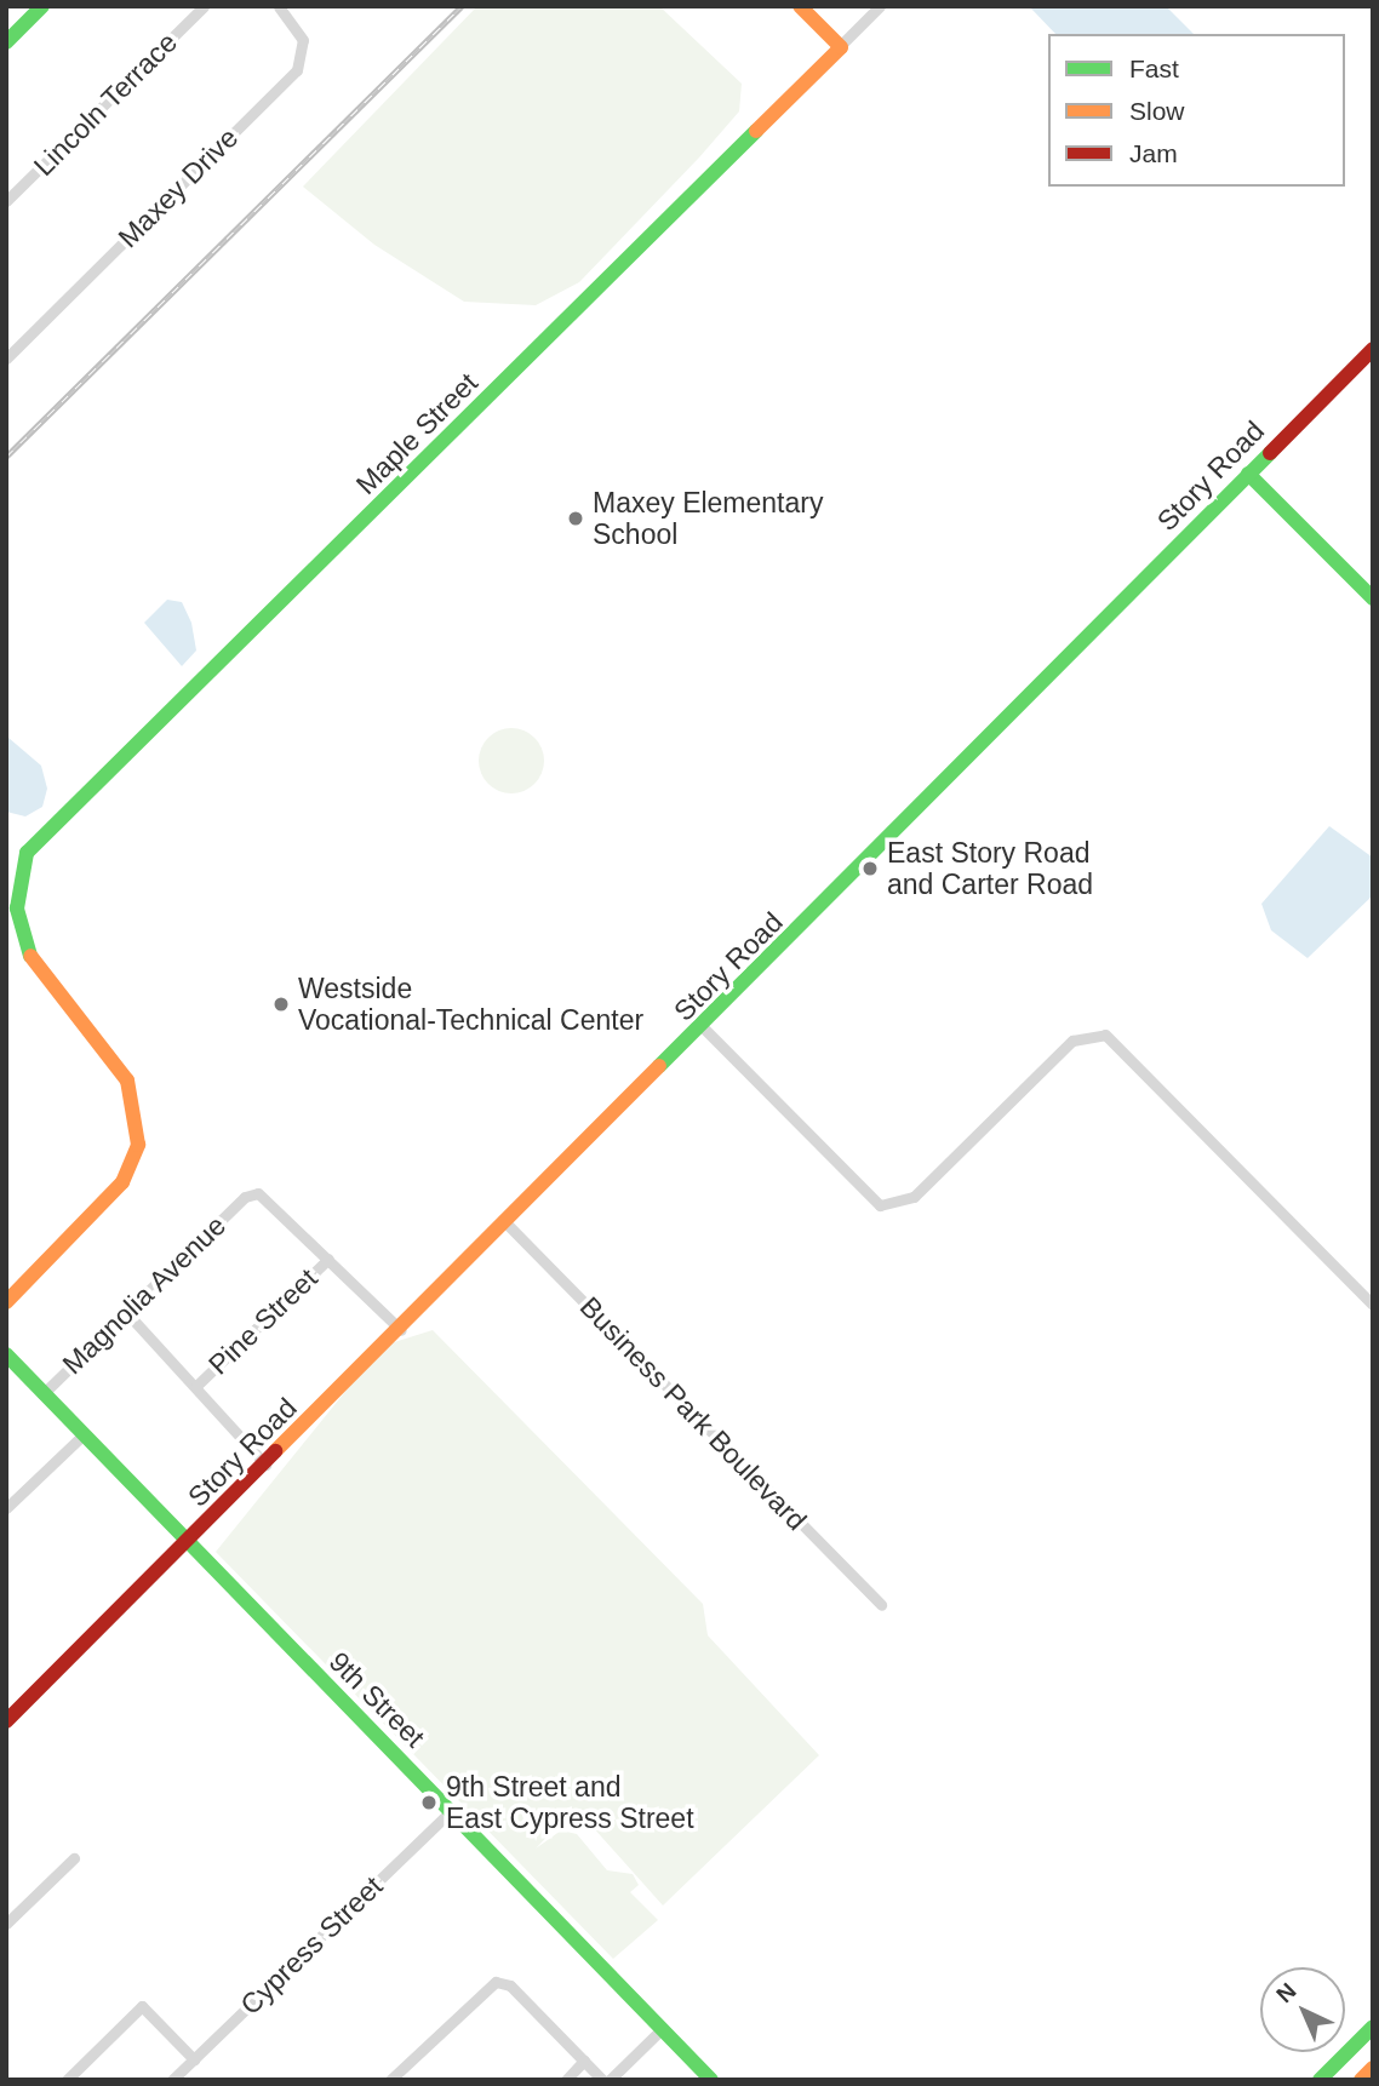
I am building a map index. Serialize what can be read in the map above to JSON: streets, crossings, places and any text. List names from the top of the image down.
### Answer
{
  "streets": {
    "main road": ["Maple Street", "Story Road", "9th Street"],
    "street": [
      "Lincoln Terrace",
      "Maxey Drive",
      "Magnolia Avenue",
      "Pine Street",
      "Business Park Boulevard",
      "Cypress Street"
    ]
  },
  "crossings": [
    ["Story Road", "Business Park Boulevard"],
    ["Story Road", "9th Street"],
    ["Magnolia Avenue", "Pine Street"],
    ["Magnolia Avenue", "9th Street"],
    ["9th Street", "Cypress Street"]
  ],
  "places": [
    "Maxey Elementary School",
    "East Story Road and Carter Road",
    "Westside Vocational-Technical Center",
    "9th Street and East Cypress Street"
  ],
  "legend": ["Fast", "Slow", "Jam"],
  "north": "top left"
}
